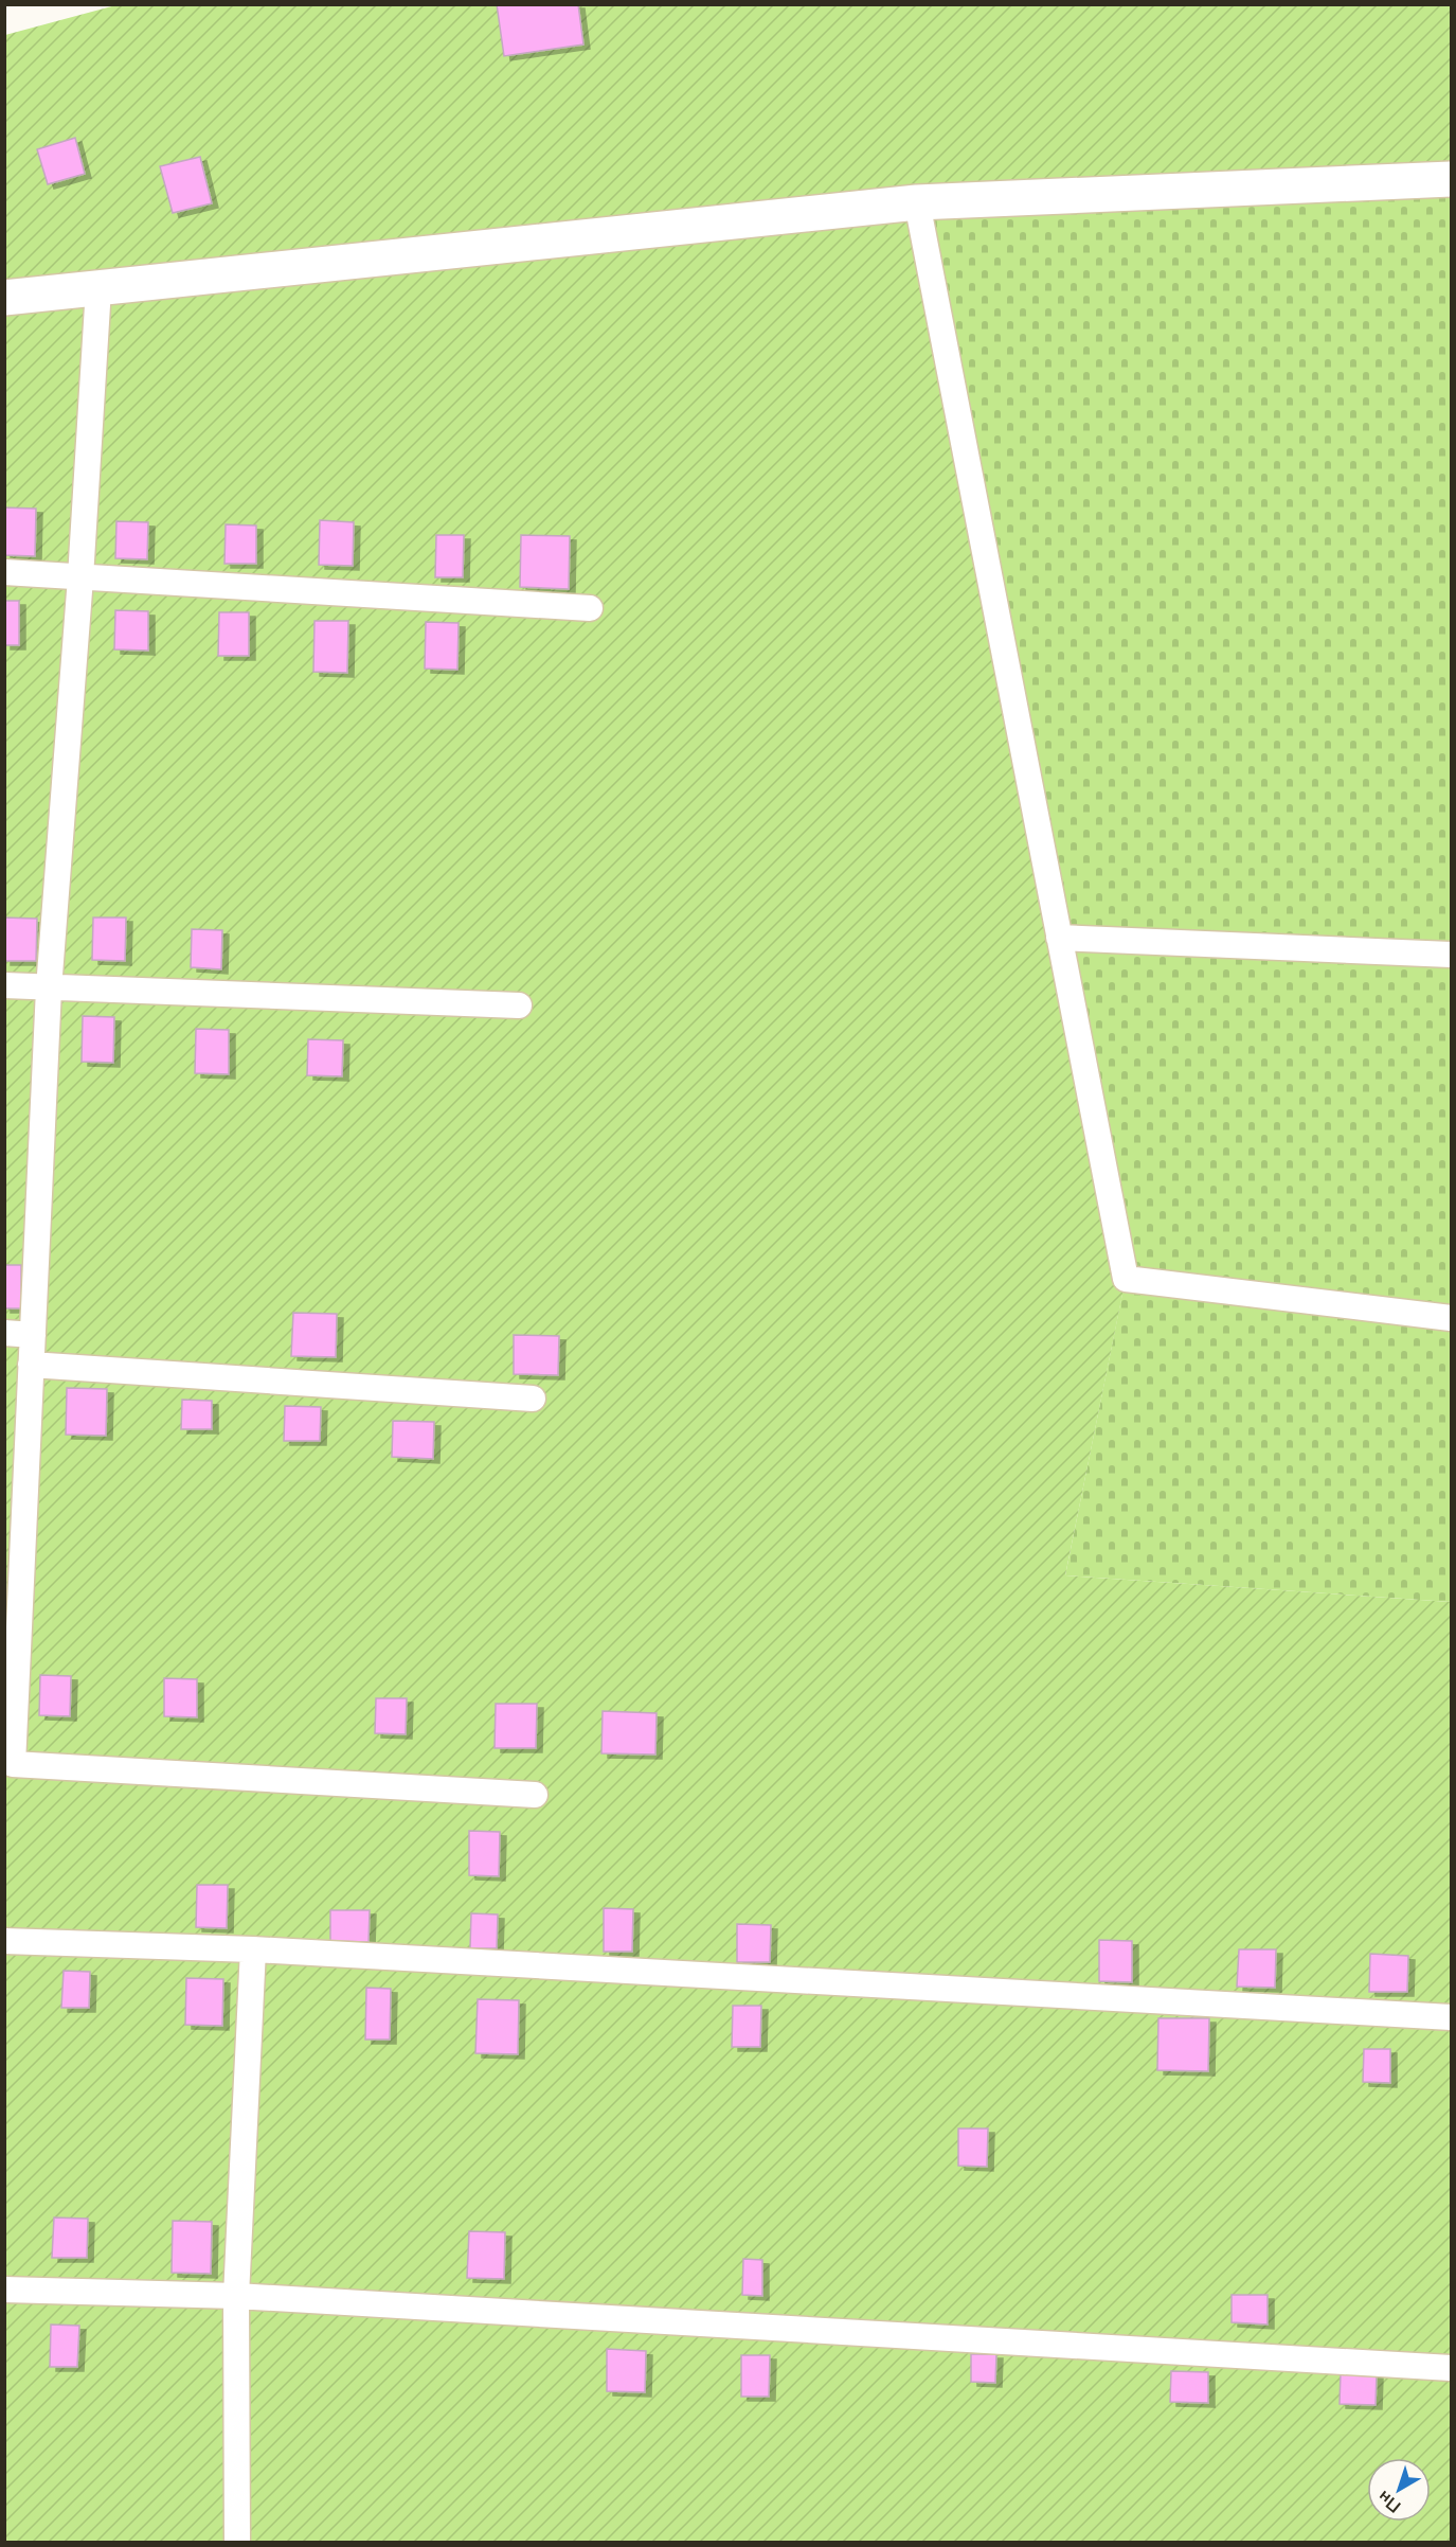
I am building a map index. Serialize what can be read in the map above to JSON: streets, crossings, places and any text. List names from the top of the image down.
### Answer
{
  "north": "bottom left"
}
